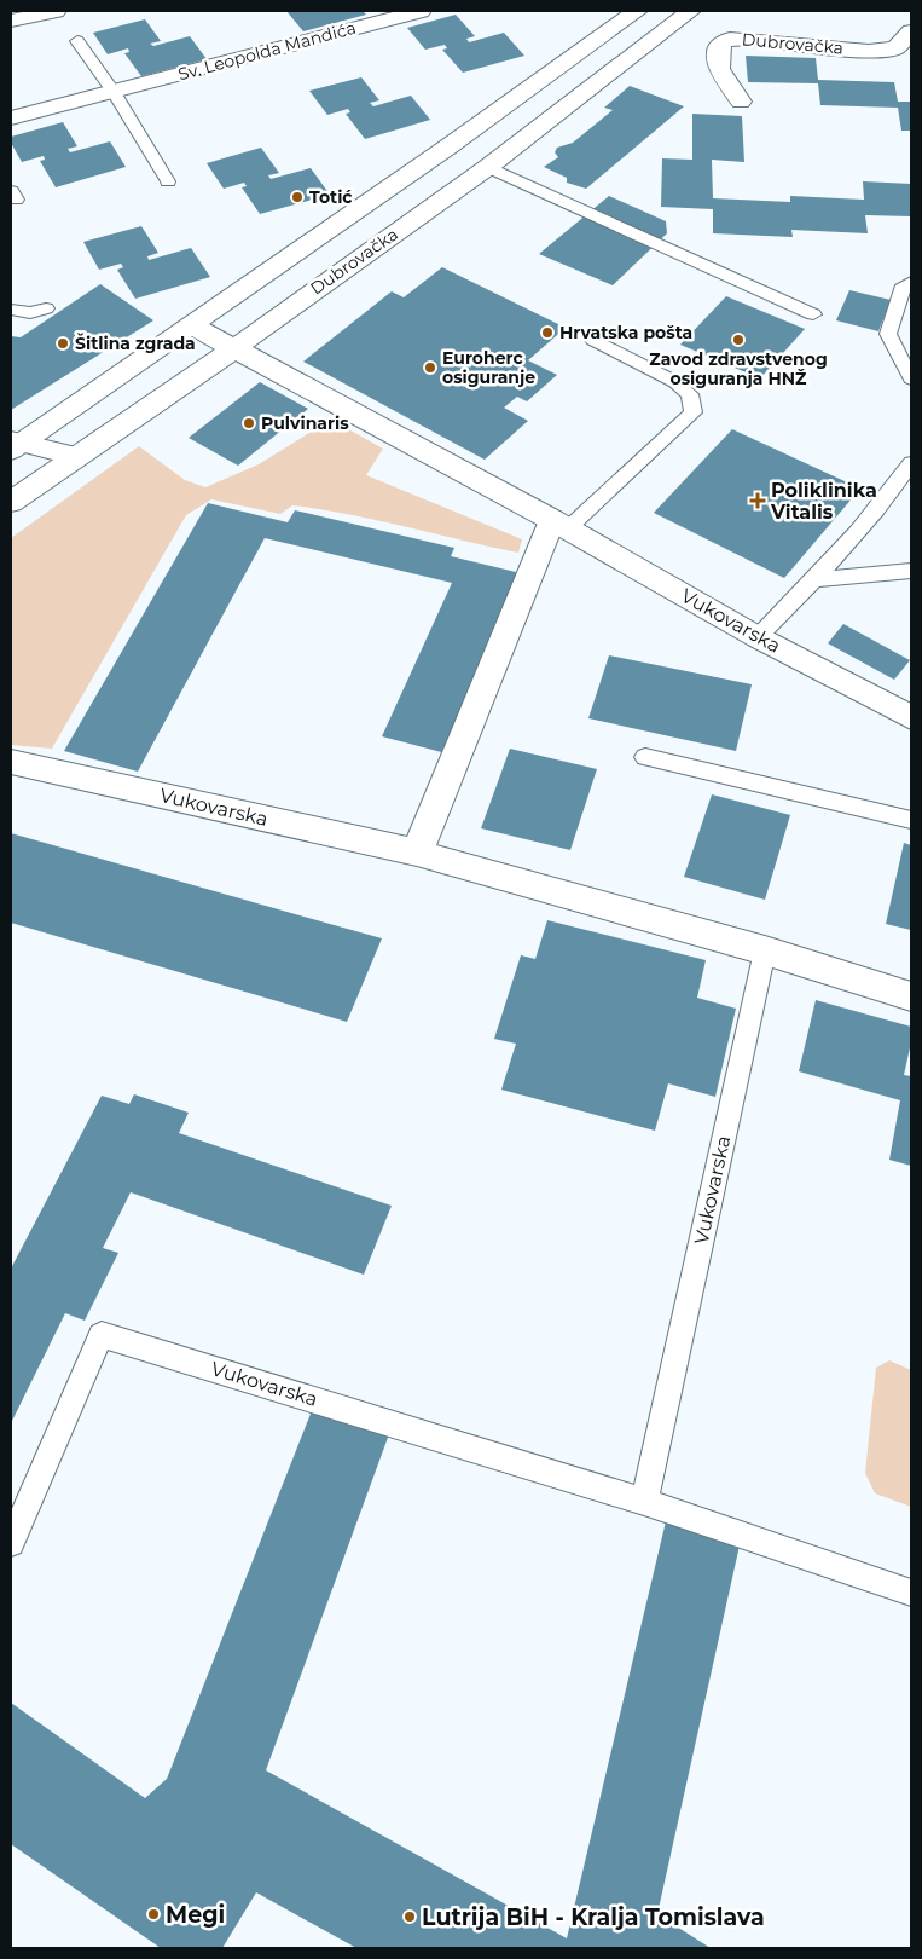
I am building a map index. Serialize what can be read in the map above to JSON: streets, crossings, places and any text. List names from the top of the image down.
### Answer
{
  "streets": {
    "street": ["Dubrovačka", "Sv. Leopolda Mandića", "Vukovarska"]
  },
  "crossings": [
    ["Dubrovačka", "Vukovarska"]
  ],
  "places": {
    "other": [
      "Totić",
      "Hrvatska pošta",
      "Zavod zdravstvenog osiguranja HNŽ",
      "Šitlina zgrada",
      "Euroherc osiguranje",
      "Pulvinaris",
      "Megi",
      "Lutrija BiH - Kralja Tomislava"
    ],
    "health": ["Poliklinika Vitalis"]
  }
}
